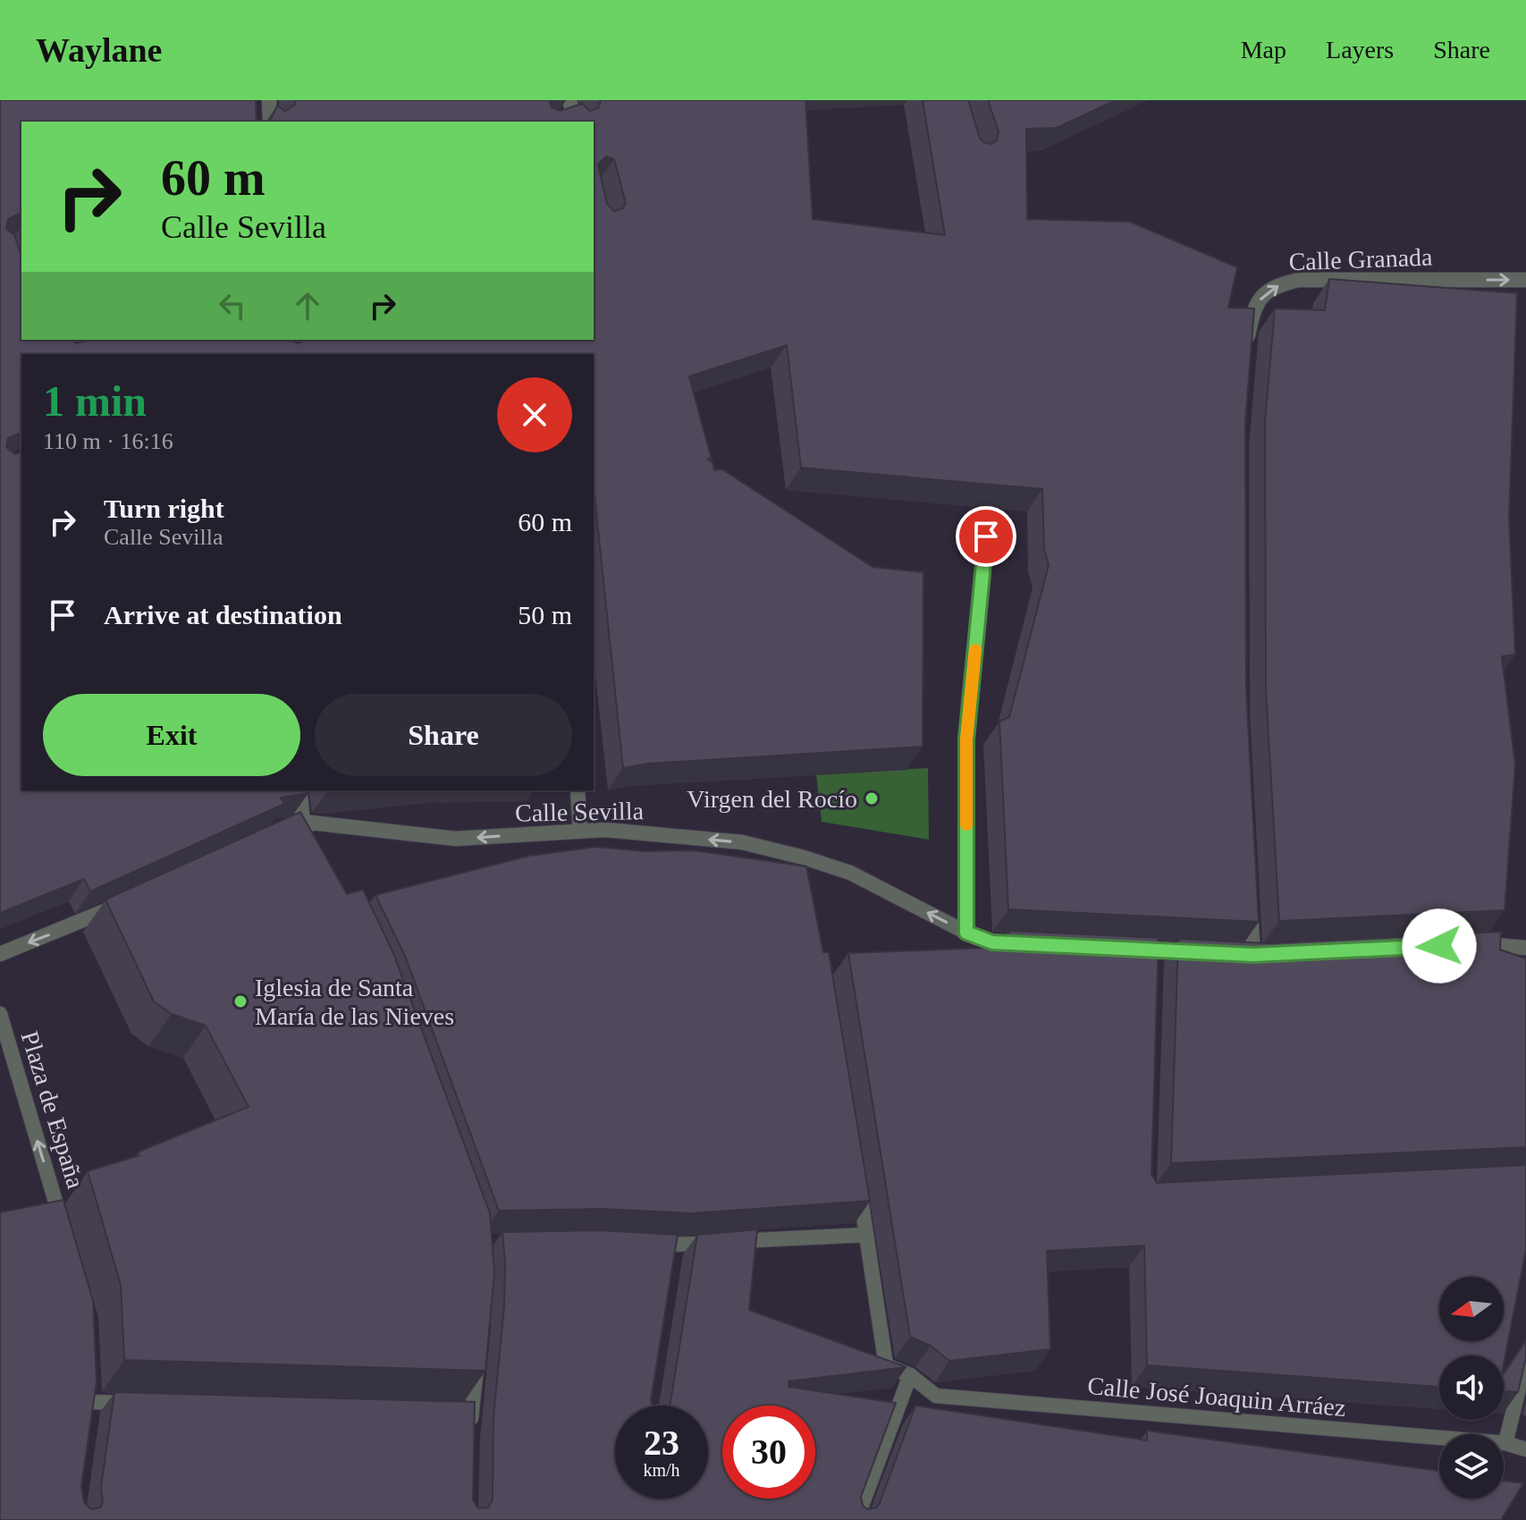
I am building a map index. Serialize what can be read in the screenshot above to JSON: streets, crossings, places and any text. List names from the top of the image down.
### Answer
{
  "streets": {
    "street": [
      "Calle Granada",
      "Calle Sevilla",
      "Plaza de España",
      "Calle José Joaquin Arráez"
    ]
  },
  "one_way": ["Calle Granada", "Calle Sevilla", "Plaza de España"],
  "places": ["Virgen del Rocío", "Iglesia de Santa María de las Nieves"],
  "north": "left",
  "page": {
    "header": "Waylane",
    "nav": ["Map", "Layers", "Share"],
    "turn": ["60 m", "Calle Sevilla"],
    "heading": ["1 min", "110 m · 16:16"],
    "list": [
      {
        "name": "Turn right",
        "note": "Calle Sevilla",
        "value": "60 m"
      },
      {
        "name": "Arrive at destination",
        "value": "50 m"
      }
    ],
    "buttons": ["Exit", "Share"],
    "speed": "23 km/h",
    "limit": "30"
  }
}
